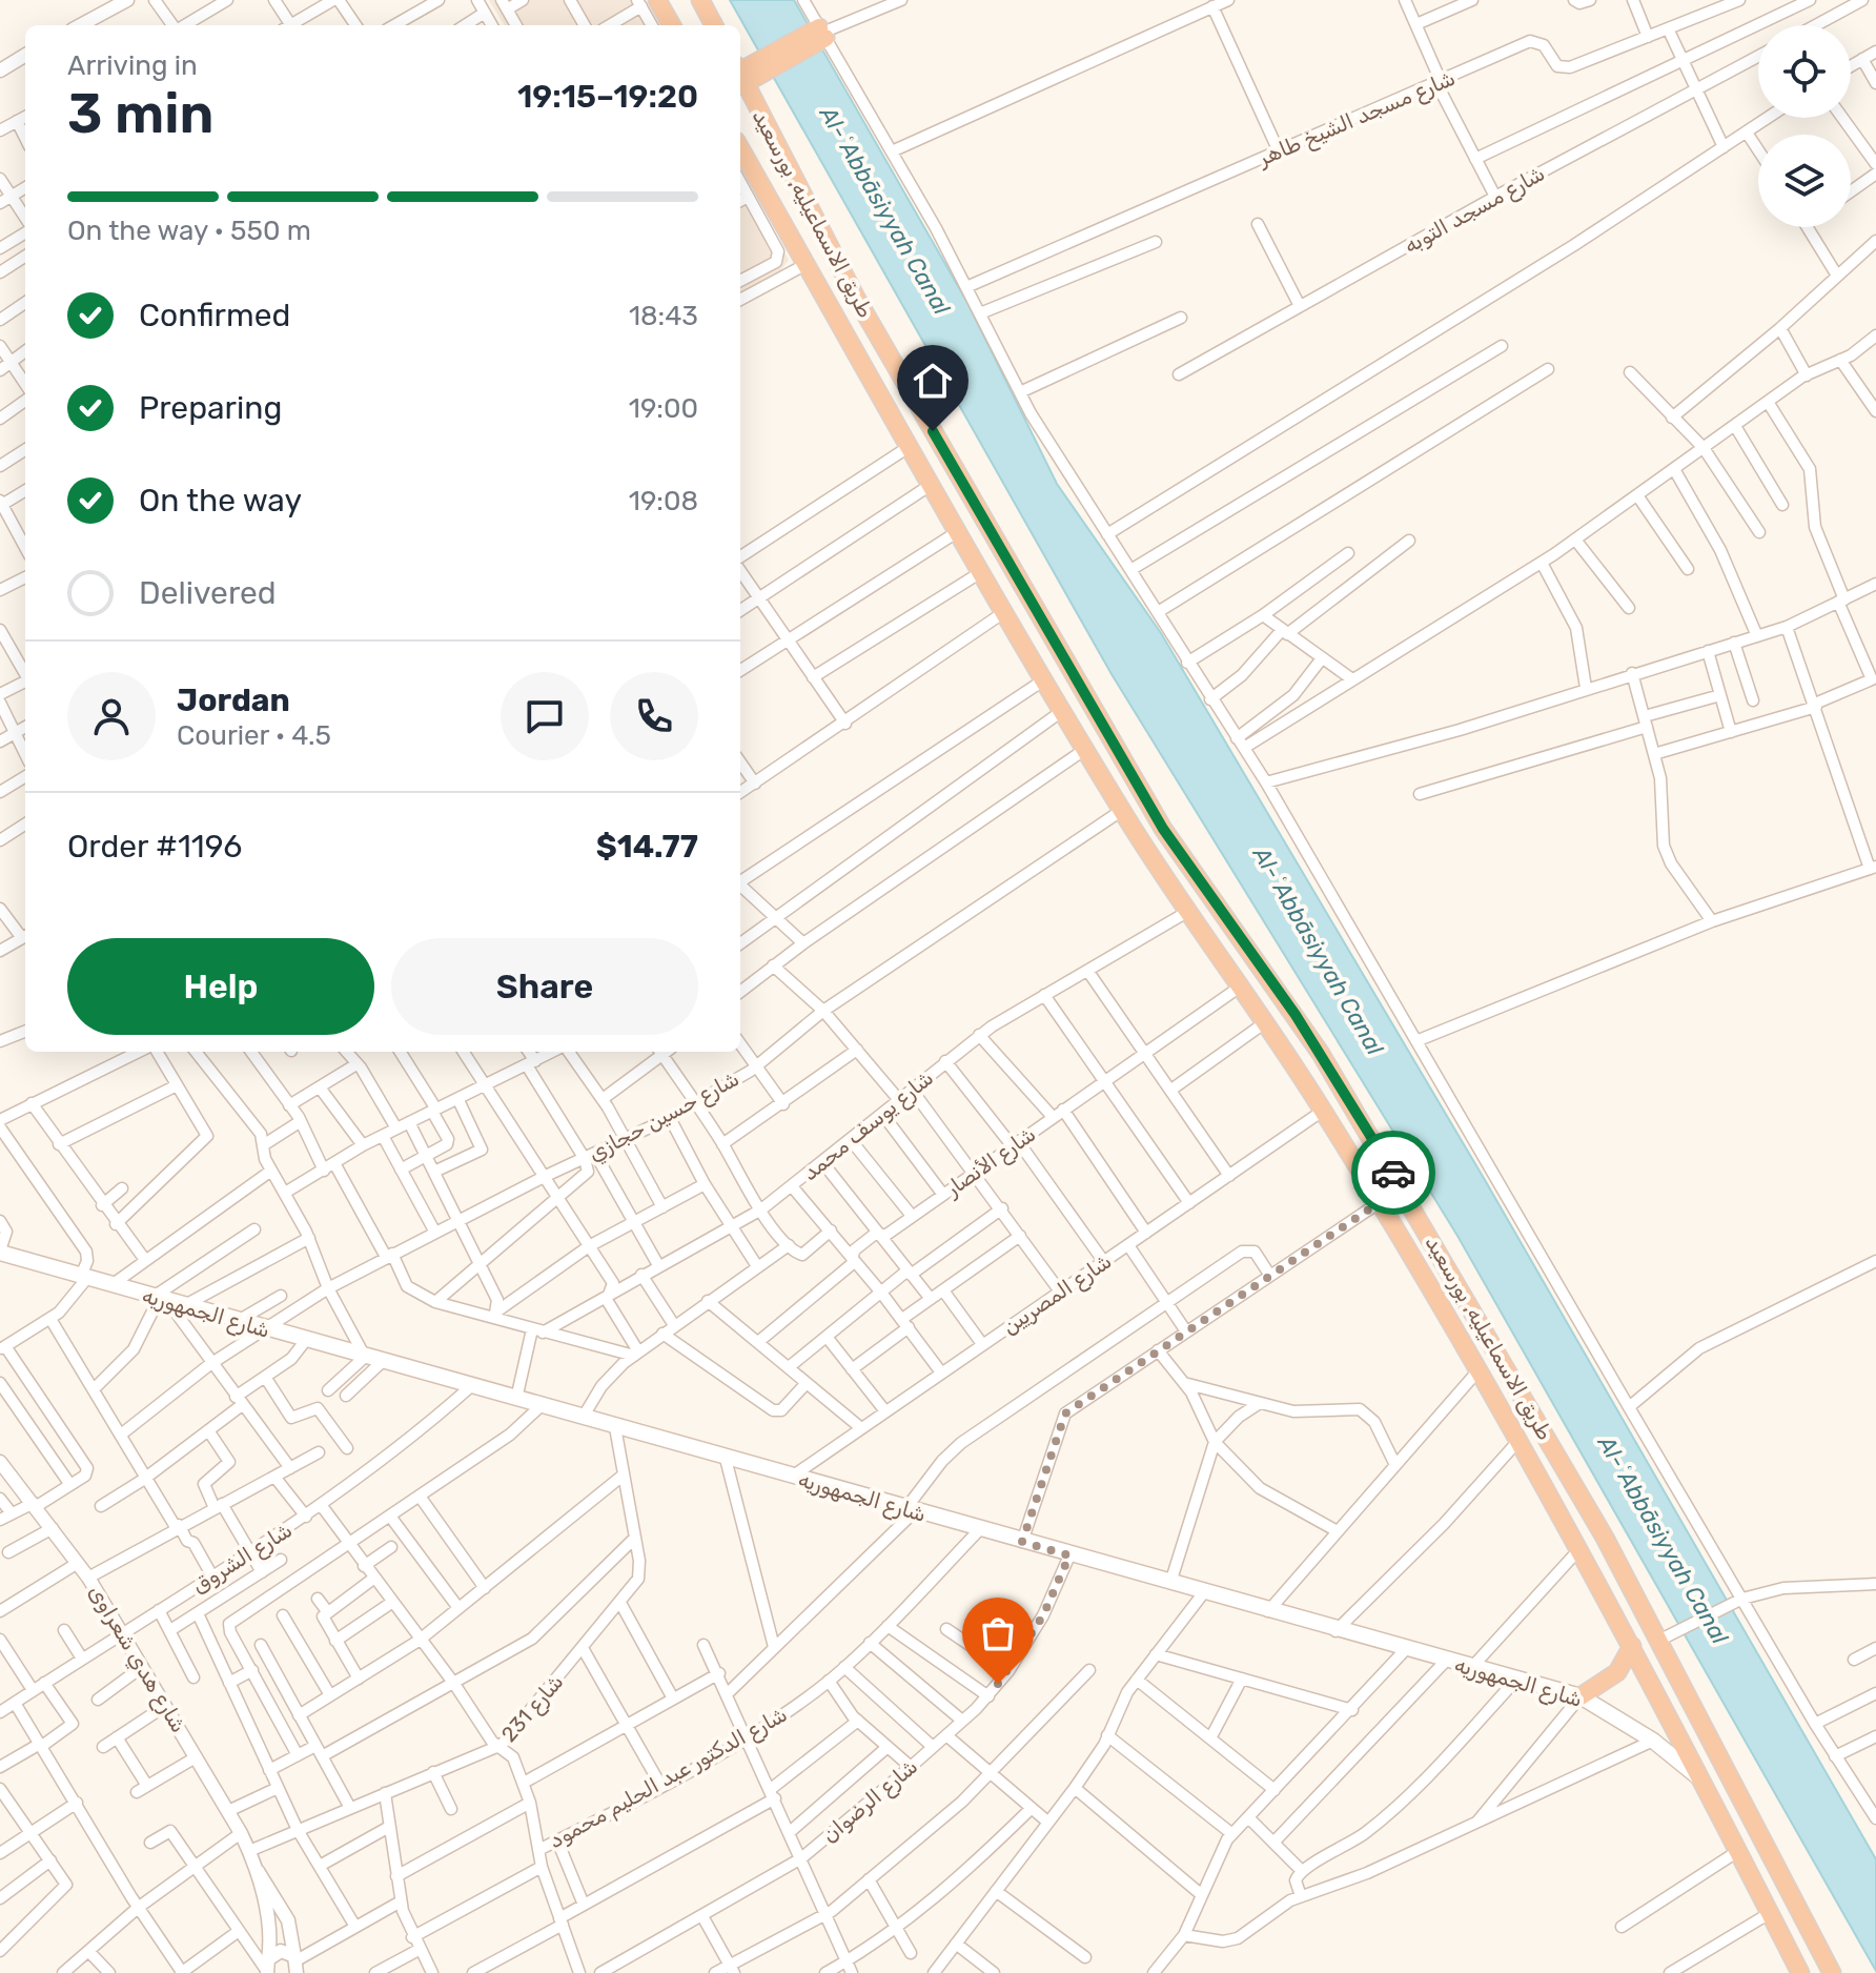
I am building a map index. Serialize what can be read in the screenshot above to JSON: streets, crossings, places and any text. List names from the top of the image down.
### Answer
{
  "streets": {
    "highway": ["طريق الاسماعيليه, بورسعيد"],
    "main road": ["شارع الجمهوريه"],
    "street": [
      "شارع مسجد الشيخ طاهر",
      "شارع مسجد التوبه",
      "شارع حسين حجازي",
      "شارع يوسف محمد",
      "شارع الأنصار",
      "شارع المصريين",
      "شارع الشروق",
      "شارع هدي شعراوى",
      "شارع 231",
      "شارع الدكتور عبد الحليم محمود",
      "شارع الرضوان"
    ]
  },
  "crossings": [
    ["طريق الاسماعيليه, بورسعيد", "شارع حسين حجازي"],
    ["طريق الاسماعيليه, بورسعيد", "شارع يوسف محمد"],
    ["طريق الاسماعيليه, بورسعيد", "شارع الأنصار"],
    ["طريق الاسماعيليه, بورسعيد", "شارع المصريين"],
    ["طريق الاسماعيليه, بورسعيد", "شارع الجمهوريه"],
    ["شارع حسين حجازي", "شارع الجمهوريه"],
    ["شارع المصريين", "شارع الجمهوريه"],
    ["شارع الجمهوريه", "شارع الشروق"],
    ["شارع الجمهوريه", "شارع 231"],
    ["شارع الجمهوريه", "شارع الدكتور عبد الحليم محمود"],
    ["شارع الجمهوريه", "شارع الرضوان"],
    ["شارع الشروق", "شارع هدي شعراوى"],
    ["شارع هدي شعراوى", "شارع 231"]
  ],
  "water": ["Al-ʿAbbāsiyyah Canal"],
  "page": {
    "heading": ["3 min", "Arriving in", "19:15–19:20"],
    "panel": [
      "Jordan",
      "Courier · 4.5",
      "Order #1196",
      "$14.77"
    ],
    "bar": "On the way · 550 m",
    "list": [
      ["Confirmed", "18:43"],
      ["Preparing", "19:00"],
      ["On the way", "19:08"],
      "Delivered"
    ],
    "buttons": ["Help", "Share"]
  }
}
